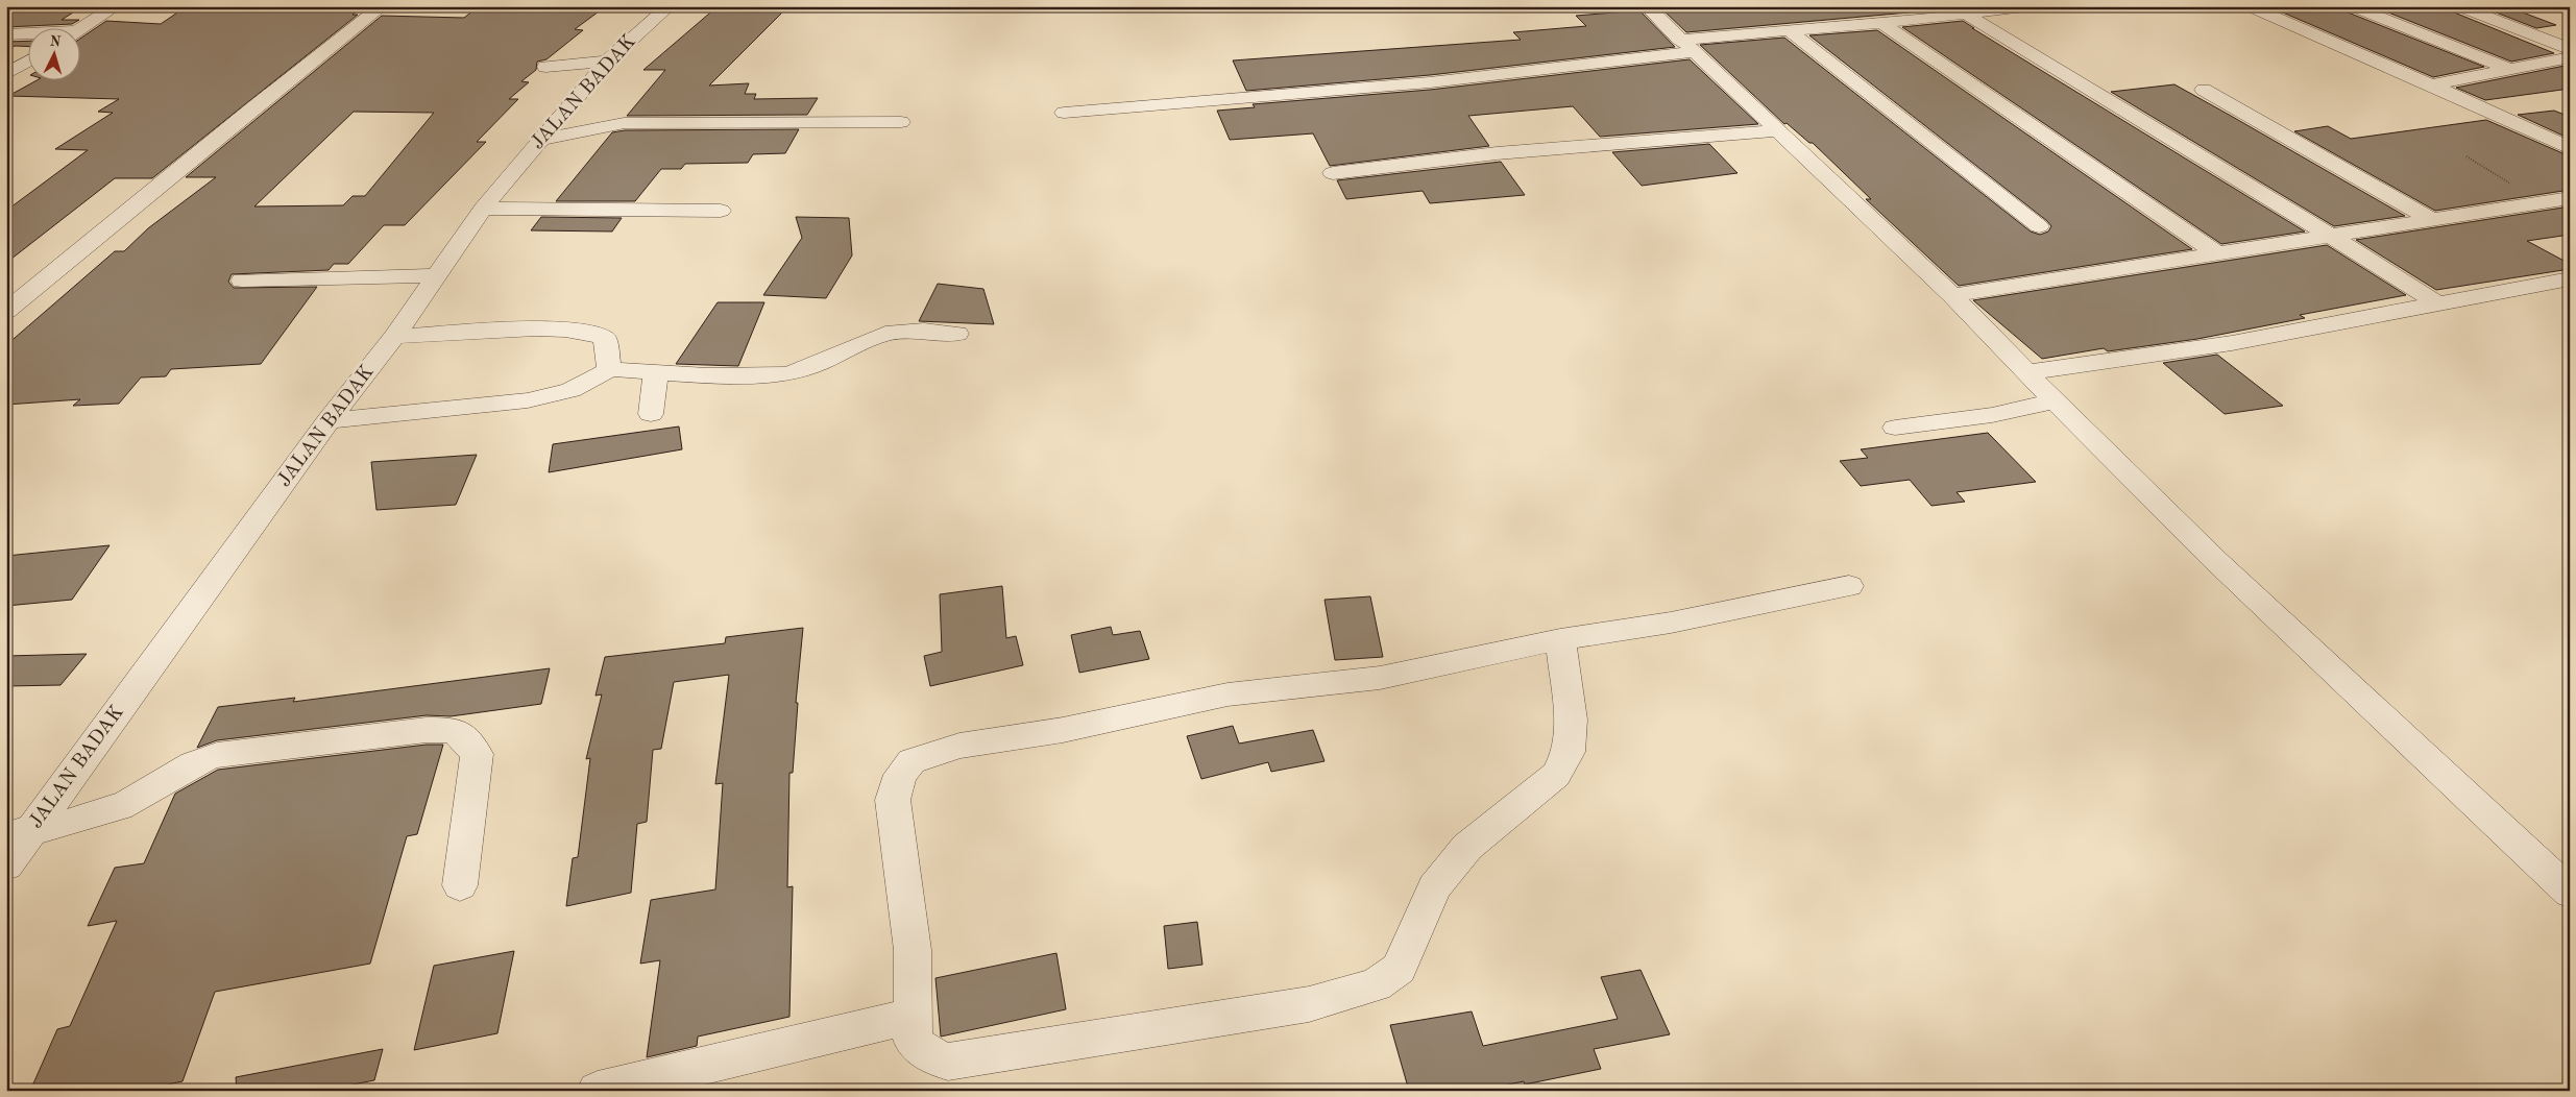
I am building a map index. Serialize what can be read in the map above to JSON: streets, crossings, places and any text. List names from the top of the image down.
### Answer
{
  "streets": {
    "street": ["JALAN BADAK"]
  },
  "north": "top"
}
